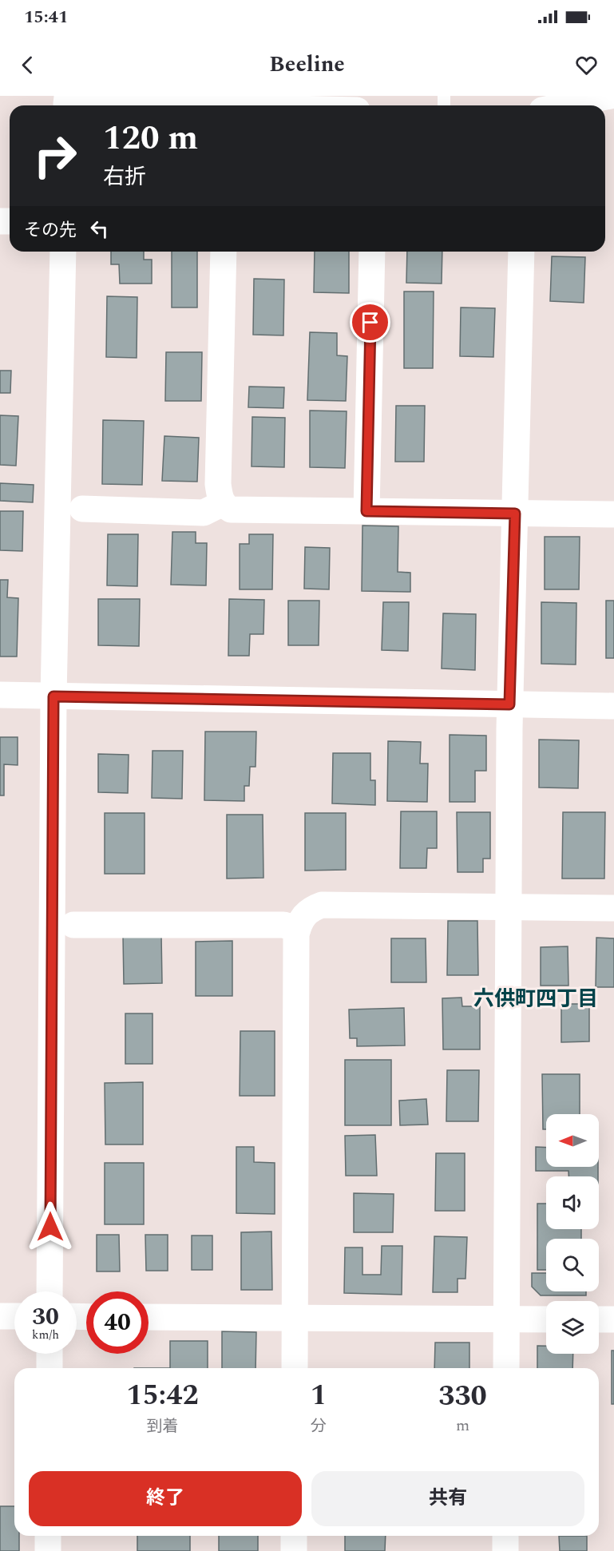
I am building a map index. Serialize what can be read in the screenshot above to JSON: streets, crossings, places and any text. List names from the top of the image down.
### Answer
{
  "districts": ["六供町四丁目"],
  "north": "left",
  "page": {
    "status": "15:41",
    "header": "Beeline",
    "turn": ["120 m", "右折"],
    "then": "その先",
    "speed": "30 km/h",
    "limit": "40",
    "eta": [
      "15:42",
      "到着",
      "1",
      "分",
      "330",
      "m"
    ],
    "buttons": ["終了", "共有"]
  }
}
